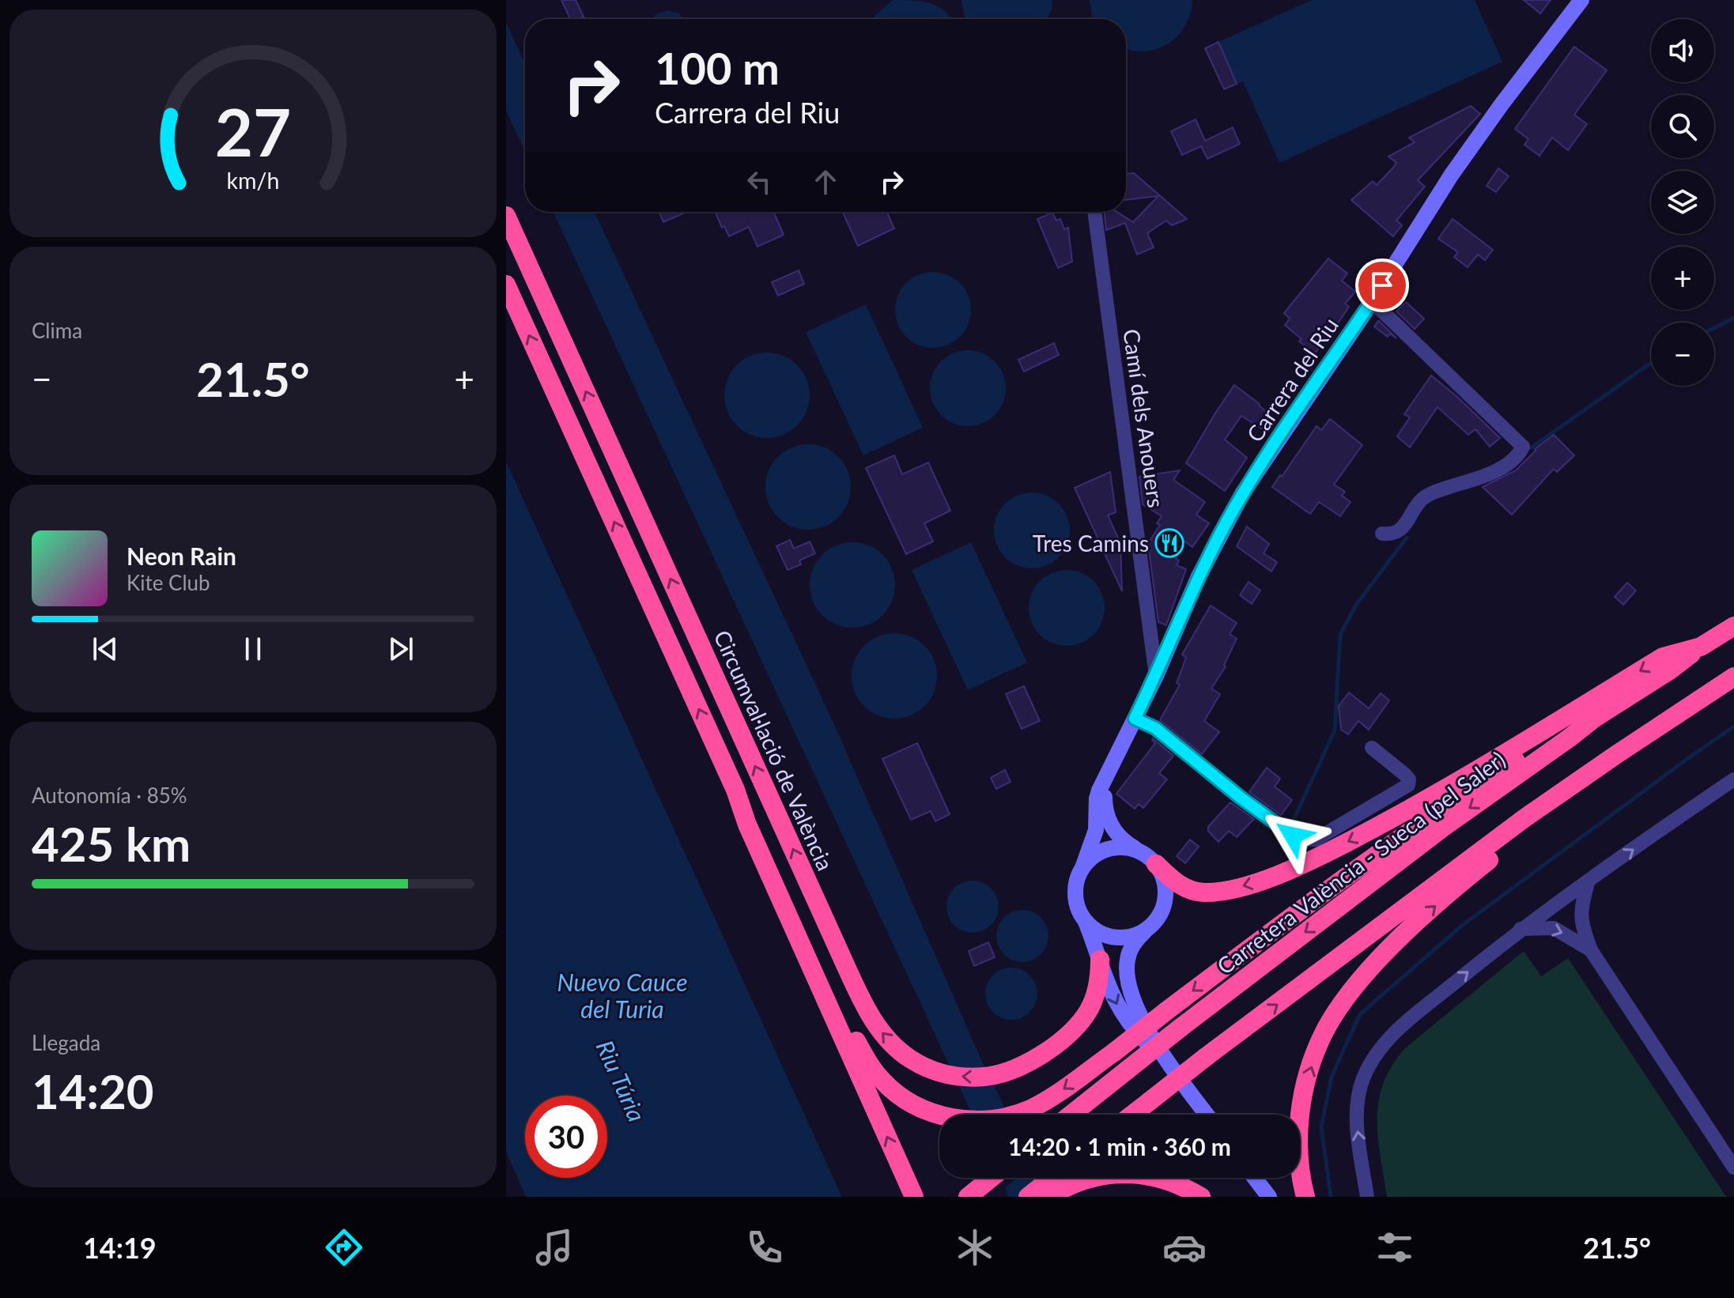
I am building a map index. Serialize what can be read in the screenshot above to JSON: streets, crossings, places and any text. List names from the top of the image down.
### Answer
{
  "streets": {
    "highway": ["Circumval·lació de València", "Carretera València - Sueca (pel Saler)"],
    "street": ["Carrera del Riu", "Camí dels Anouers"]
  },
  "crossings": [
    ["Carrera del Riu", "Camí dels Anouers"]
  ],
  "water": ["Nuevo Cauce del Turia", "Riu Túria"],
  "places": {
    "restaurant": ["Tres Camins"]
  },
  "page": {
    "map_buttons": ["+", "−"],
    "turn": ["100 m", "Carrera del Riu"],
    "tile": [
      "Clima",
      ["Autonomía · 85%", "425 km"],
      ["Llegada", "14:20"]
    ],
    "heat": ["−", "21.5°", "+"],
    "song": ["Neon Rain", "Kite Club"],
    "limit": "30",
    "trip": "14:20 · 1 min · 360 m",
    "tabs": ["14:19", "21.5°"],
    "gauge": ["27", "km/h"]
  }
}
